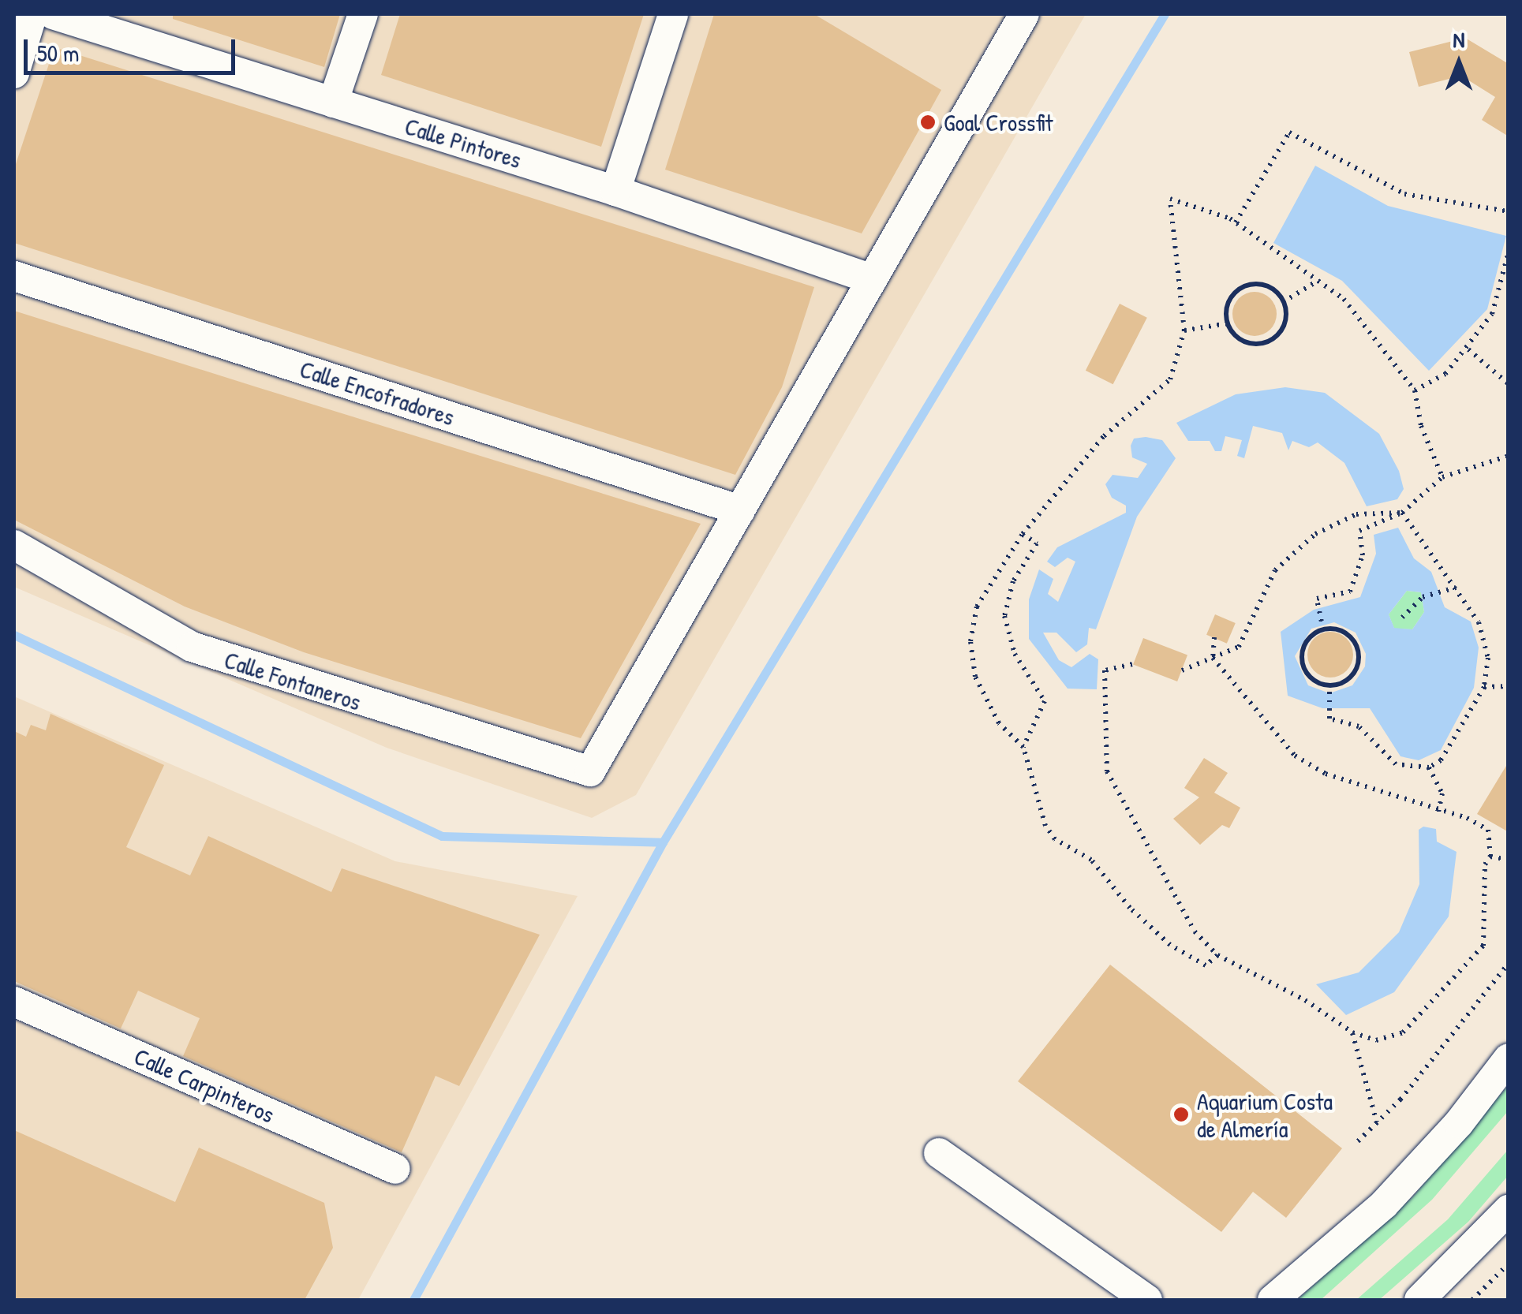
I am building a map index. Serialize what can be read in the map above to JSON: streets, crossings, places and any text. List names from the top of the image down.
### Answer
{
  "streets": {
    "street": [
      "Calle Pintores",
      "Calle Encofradores",
      "Calle Fontaneros",
      "Calle Carpinteros"
    ]
  },
  "crossings": [
    ["Calle Encofradores", "Calle Fontaneros"]
  ],
  "places": ["Goal Crossfit", "Aquarium Costa de Almería"],
  "scale_bar": "50 m",
  "north": "top"
}
